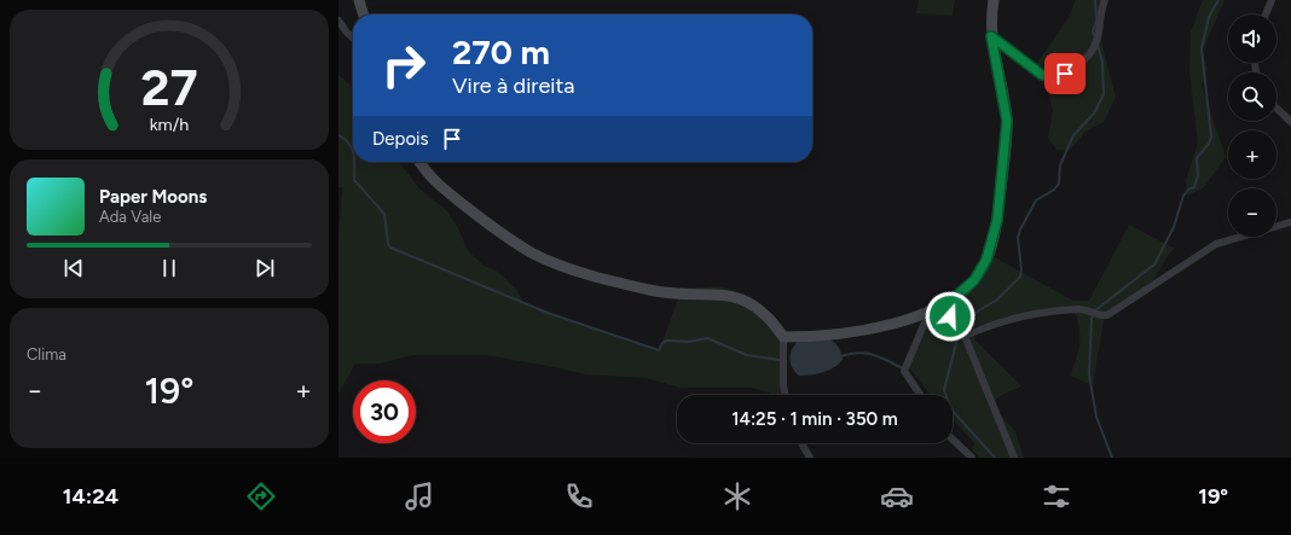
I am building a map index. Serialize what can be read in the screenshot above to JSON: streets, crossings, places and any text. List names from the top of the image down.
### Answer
{
  "page": {
    "map_buttons": ["+", "−"],
    "turn": ["270 m", "Vire à direita"],
    "then": "Depois",
    "song": ["Paper Moons", "Ada Vale"],
    "tile": "Clima",
    "heat": ["−", "19°", "+"],
    "limit": "30",
    "trip": "14:25 · 1 min · 350 m",
    "tabs": ["14:24", "19°"],
    "gauge": ["27", "km/h"]
  }
}
